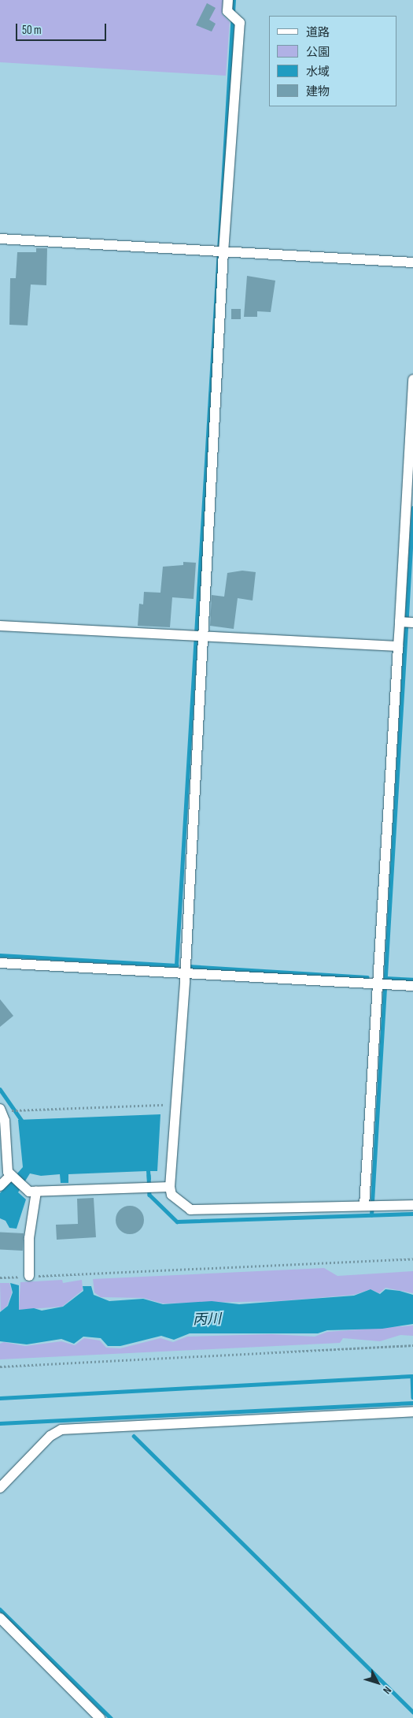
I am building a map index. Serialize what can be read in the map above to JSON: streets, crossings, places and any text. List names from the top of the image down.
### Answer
{
  "water": ["丙川"],
  "legend": [
    "道路",
    "公園",
    "水域",
    "建物"
  ],
  "scale_bar": "50 m",
  "north": "bottom right"
}
